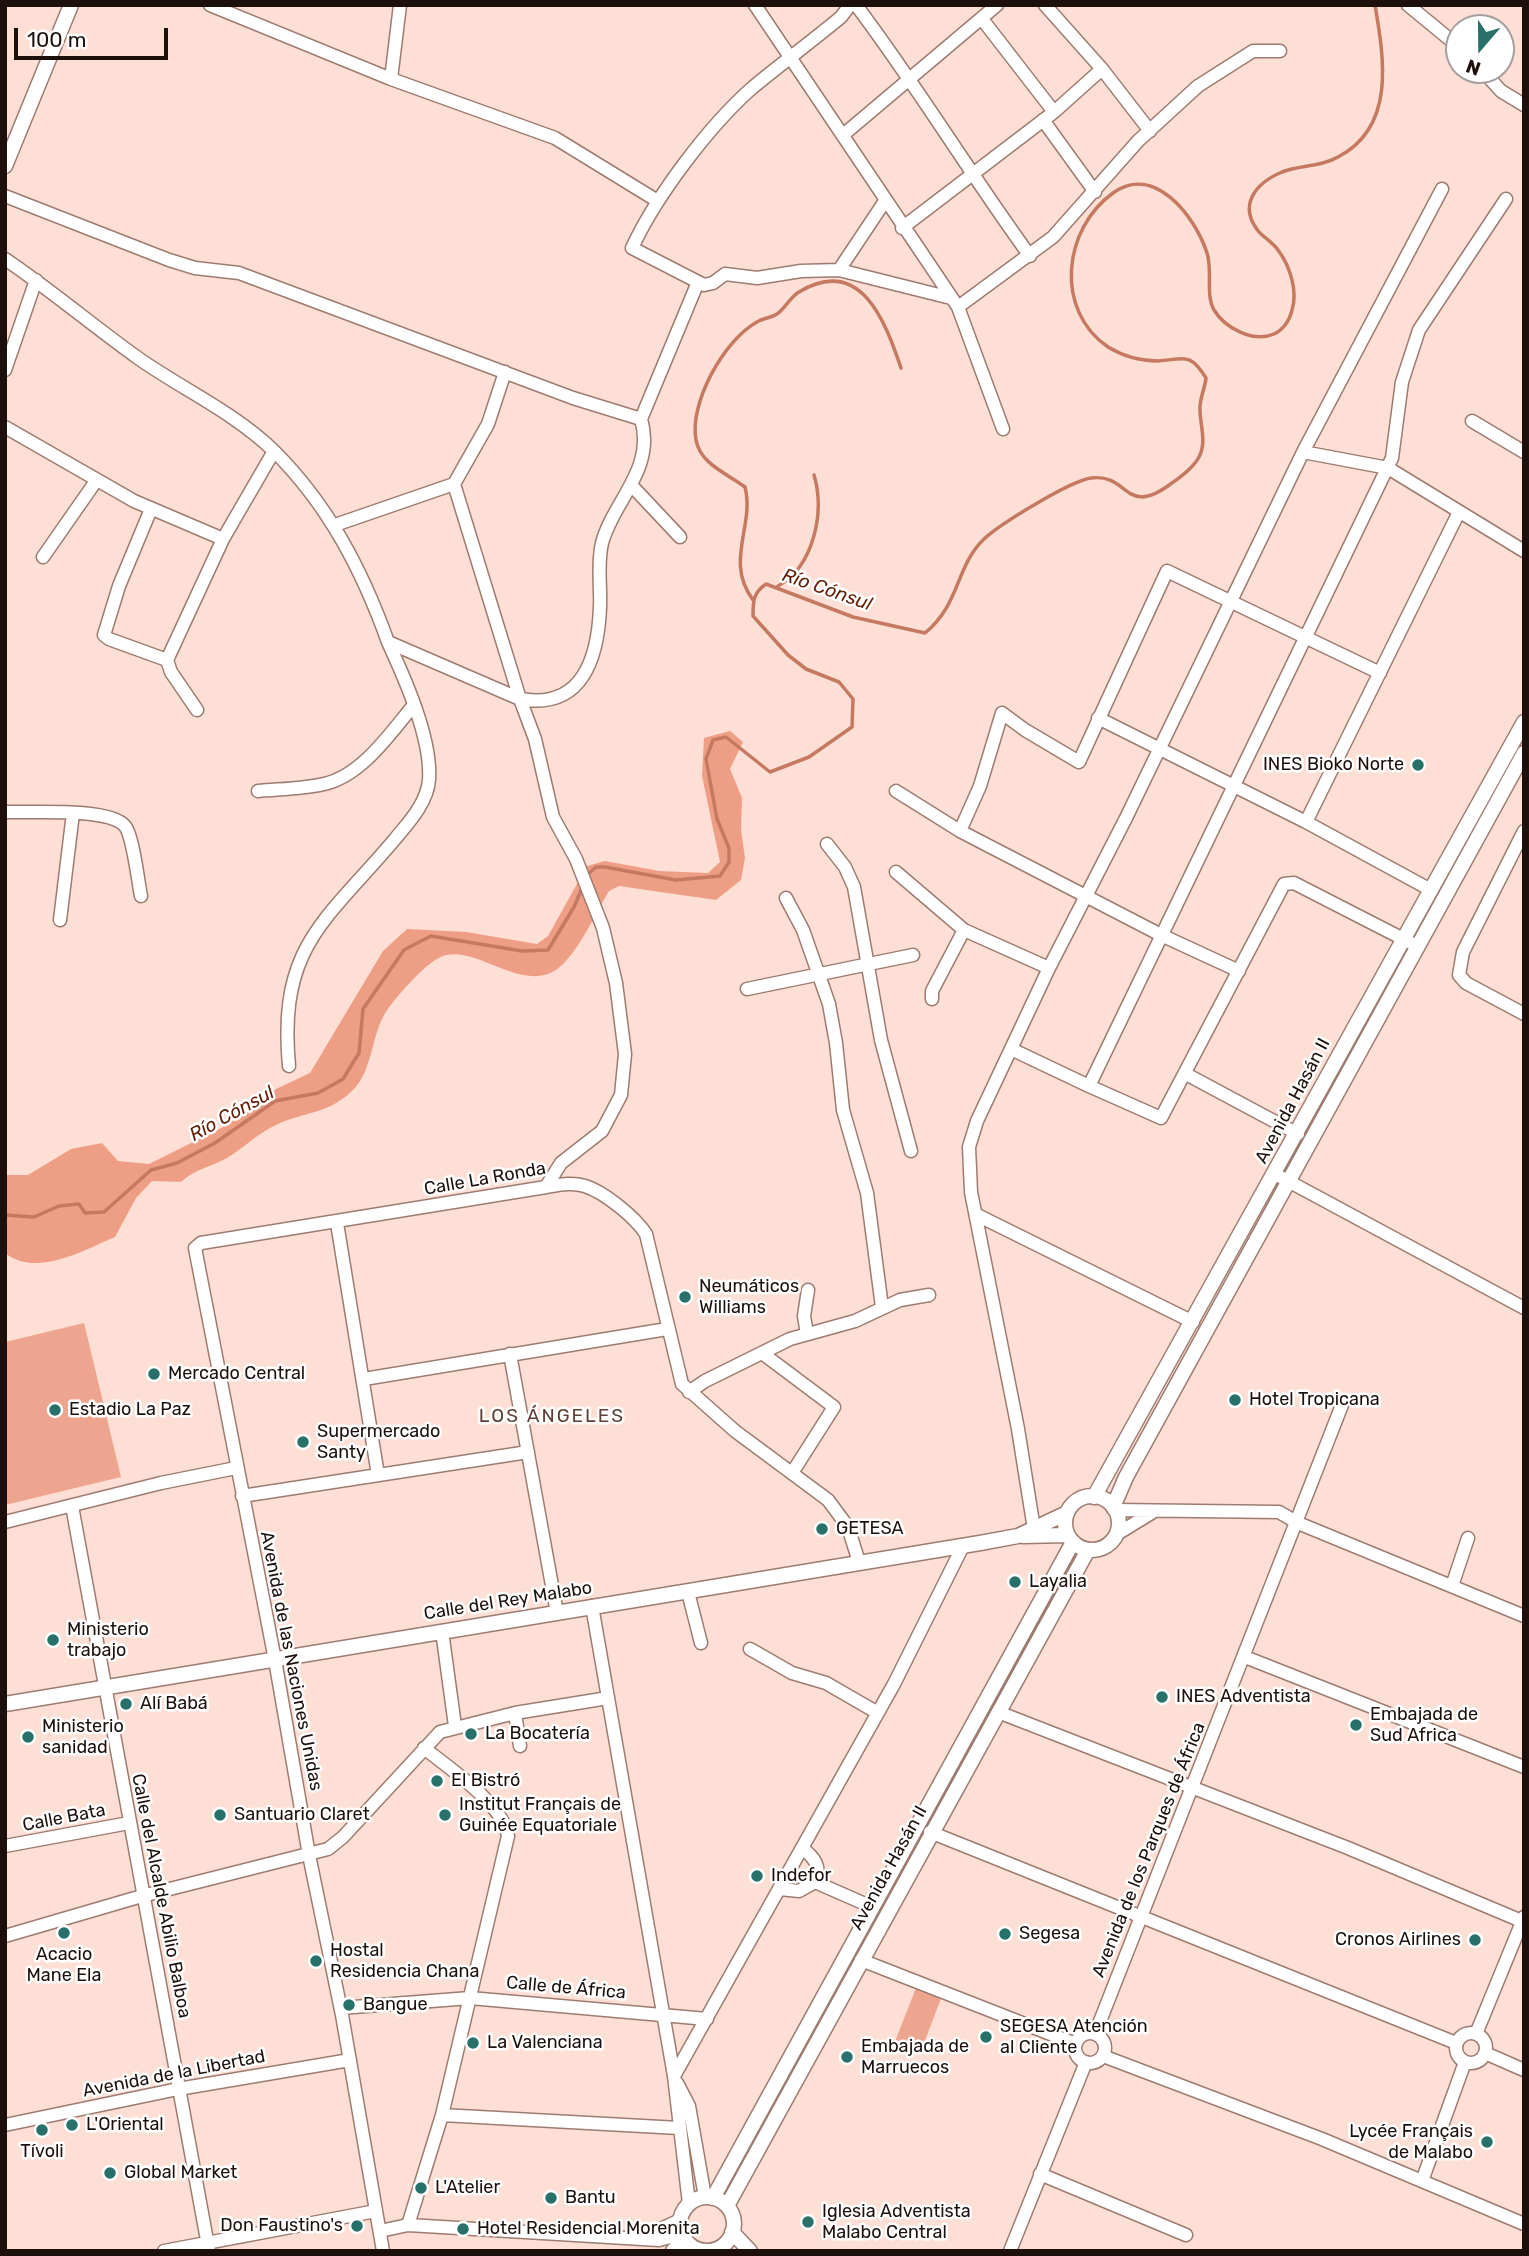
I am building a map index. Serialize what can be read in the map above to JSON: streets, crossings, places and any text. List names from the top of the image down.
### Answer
{
  "streets": {
    "main road": ["Avenida Hasán II", "Calle del Rey Malabo"],
    "street": [
      "Calle La Ronda",
      "Avenida de las Naciones Unidas",
      "Calle Bata",
      "Avenida de los Parques de África",
      "Calle del Alcalde Abilio Balboa",
      "Calle de África",
      "Avenida de la Libertad"
    ]
  },
  "crossings": [
    ["Avenida Hasán II", "Calle del Rey Malabo"],
    ["Calle La Ronda", "Avenida de las Naciones Unidas"],
    ["Calle del Rey Malabo", "Avenida de las Naciones Unidas"],
    ["Calle del Rey Malabo", "Calle del Alcalde Abilio Balboa"],
    ["Avenida de las Naciones Unidas", "Calle de África"],
    ["Avenida de las Naciones Unidas", "Avenida de la Libertad"],
    ["Calle Bata", "Calle del Alcalde Abilio Balboa"],
    ["Calle del Alcalde Abilio Balboa", "Avenida de la Libertad"]
  ],
  "districts": ["LOS ÁNGELES"],
  "water": ["Río Cónsul"],
  "places": [
    "INES Bioko Norte",
    "Neumáticos Williams",
    "Mercado Central",
    "Hotel Tropicana",
    "Estadio La Paz",
    "Supermercado Santy",
    "GETESA",
    "Layalia",
    "Ministerio trabajo",
    "INES Adventista",
    "Alí Babá",
    "Embajada de Sud Africa",
    "La Bocatería",
    "Ministerio sanidad",
    "El Bistró",
    "Santuario Claret",
    "Institut Français de Guinée Equatoriale",
    "Indefor",
    "Acacio Mane Ela",
    "Segesa",
    "Cronos Airlines",
    "Hostal Residencia Chana",
    "Bangue",
    "SEGESA Atención al Cliente",
    "La Valenciana",
    "Embajada de Marruecos",
    "L'Oriental",
    "Tívoli",
    "Lycée Français de Malabo",
    "Global Market",
    "L'Atelier",
    "Bantu",
    "Iglesia Adventista Malabo Central",
    "Don Faustino's",
    "Hotel Residencial Morenita"
  ],
  "scale_bar": "100 m",
  "north": "bottom"
}
